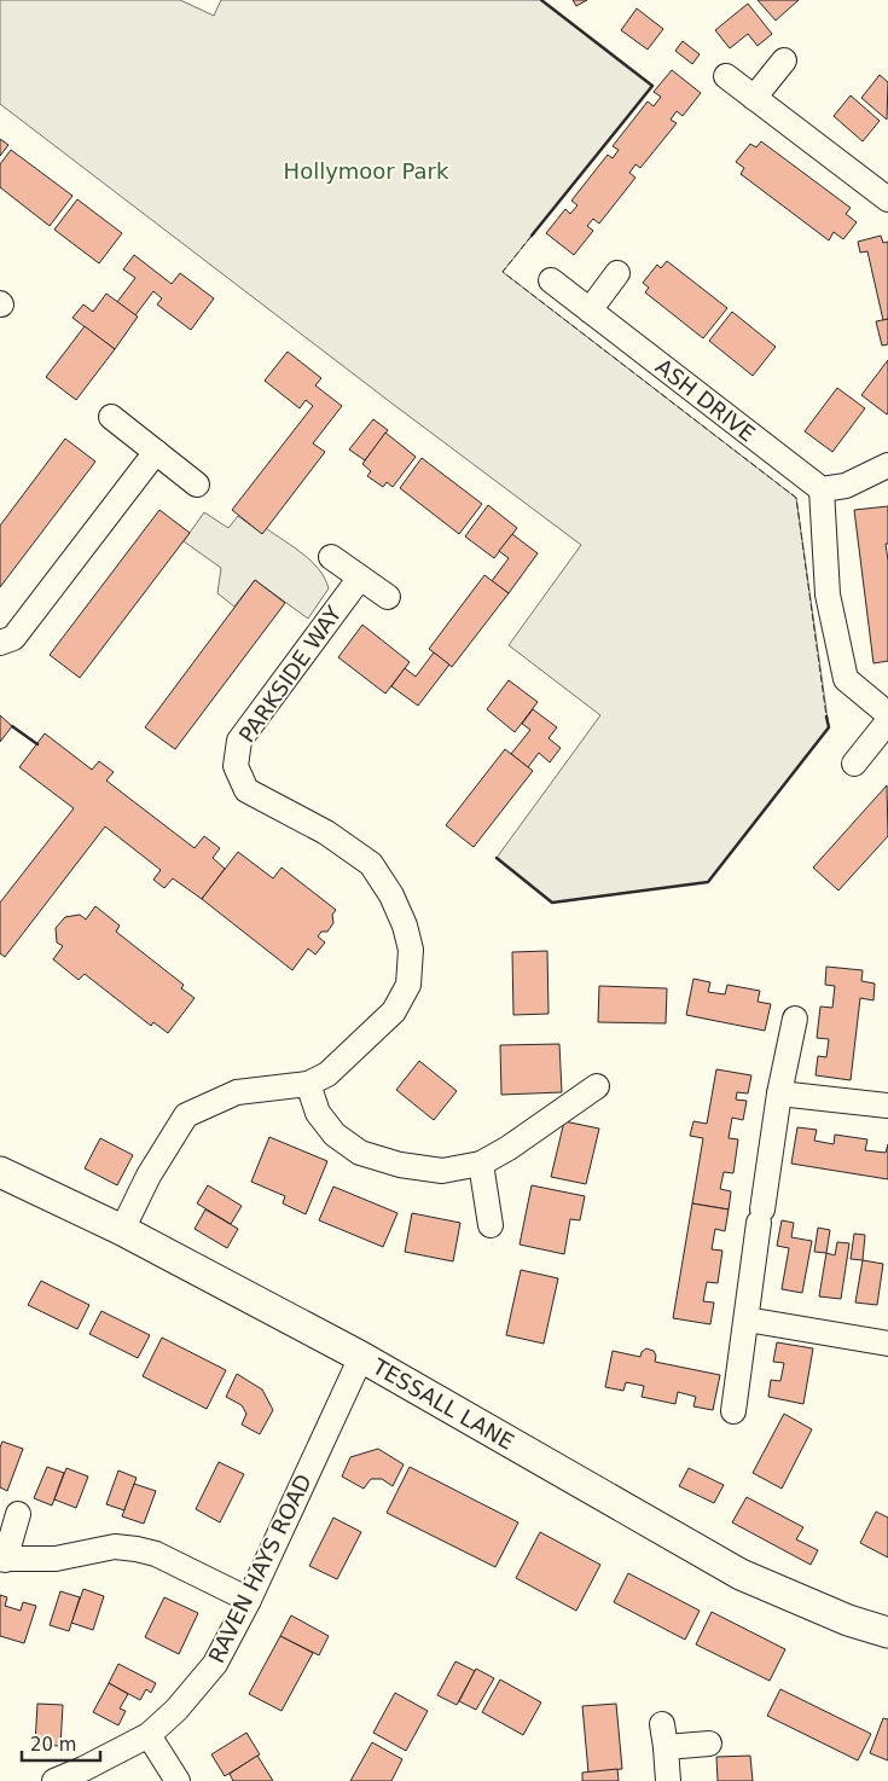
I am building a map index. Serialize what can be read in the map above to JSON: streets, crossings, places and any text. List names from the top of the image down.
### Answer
{
  "streets": {
    "street": [
      "ASH DRIVE",
      "PARKSIDE WAY",
      "TESSALL LANE",
      "RAVEN HAYS ROAD"
    ]
  },
  "crossings": [
    ["TESSALL LANE", "RAVEN HAYS ROAD"]
  ],
  "parks": ["Hollymoor Park"],
  "scale_bar": "20 m"
}
